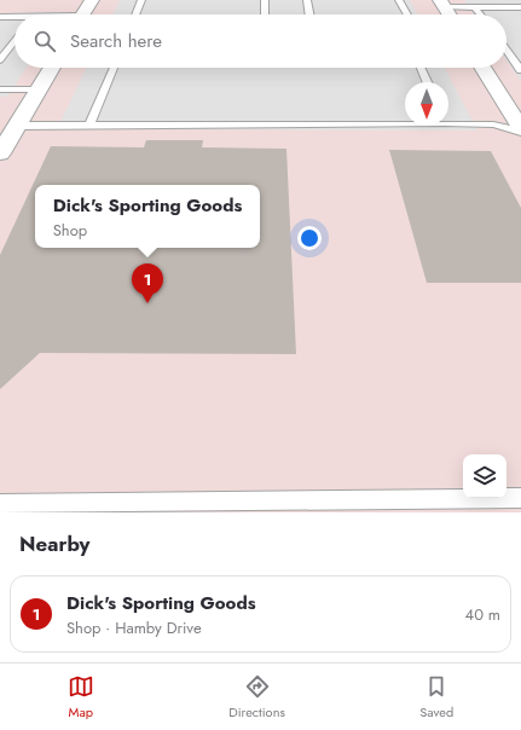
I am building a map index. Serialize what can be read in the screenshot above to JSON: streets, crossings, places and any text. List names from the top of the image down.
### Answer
{
  "north": "bottom",
  "page": {
    "search": "Search here",
    "popup": ["Dick's Sporting Goods", "Shop"],
    "pins": "1",
    "heading": "Nearby",
    "list": [
      {
        "mark": "1",
        "name": "Dick's Sporting Goods",
        "note": "Shop · Hamby Drive",
        "value": "40 m"
      }
    ],
    "nav": ["Map", "Directions", "Saved"]
  }
}
